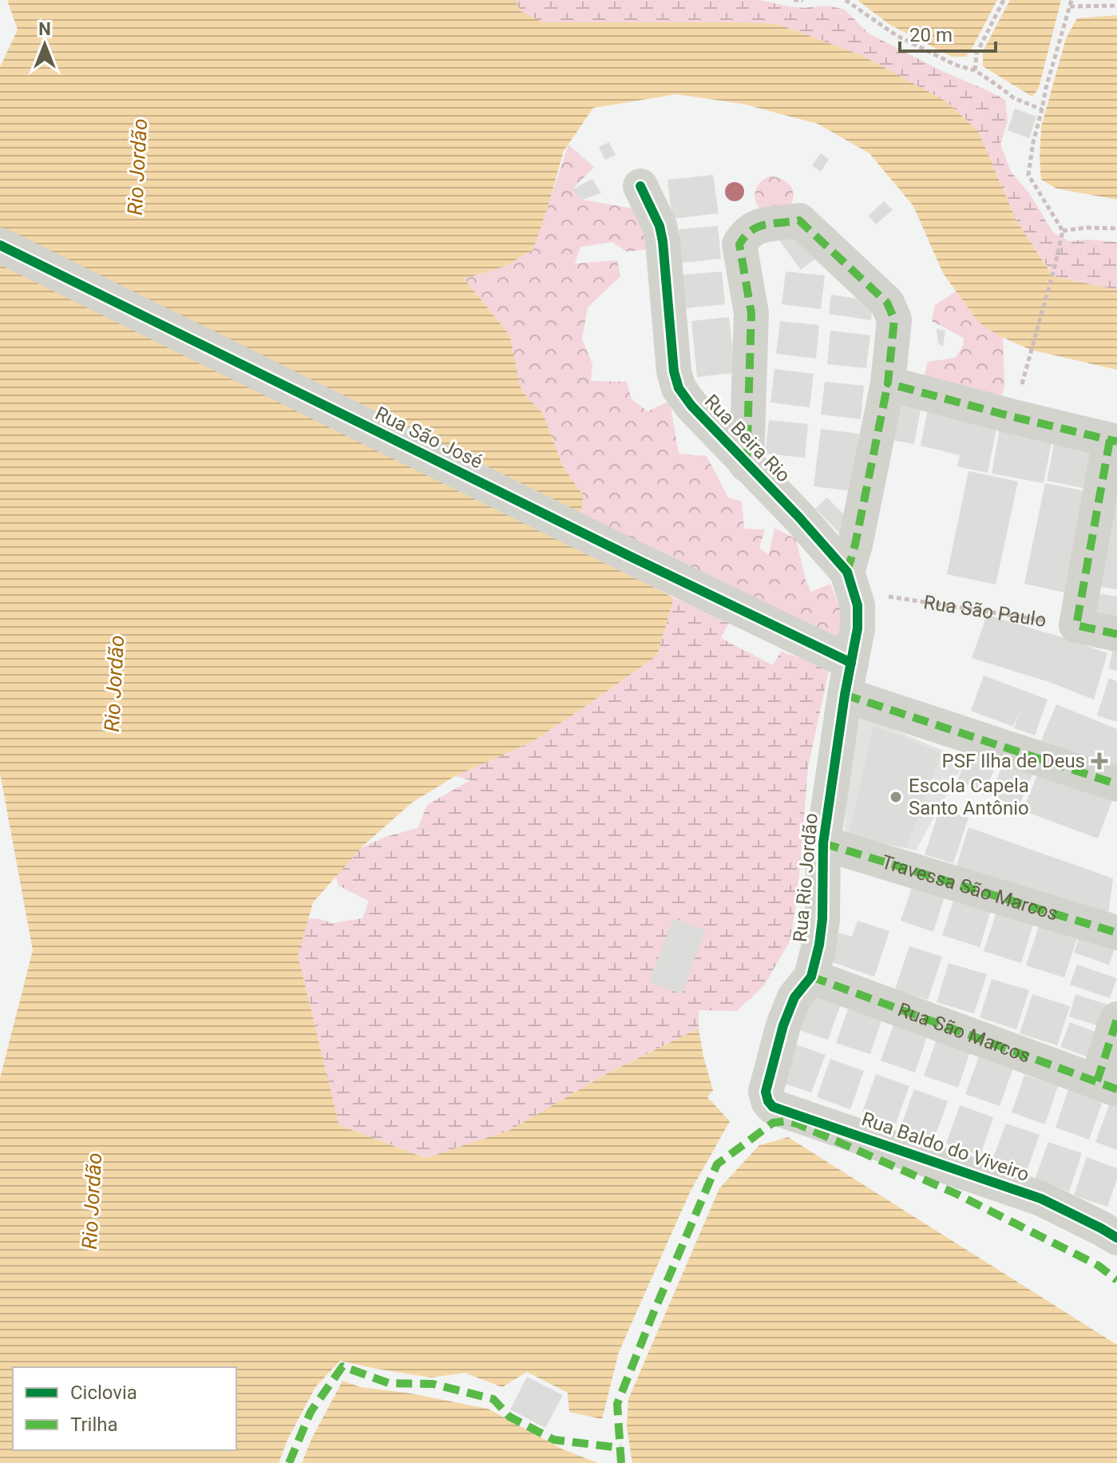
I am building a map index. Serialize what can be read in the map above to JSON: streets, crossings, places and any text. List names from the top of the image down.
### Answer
{
  "streets": {
    "street": [
      "Rua São José",
      "Rua Beira Rio",
      "Rua Rio Jordão",
      "Travessa São Marcos",
      "Rua São Marcos",
      "Rua Baldo do Viveiro"
    ],
    "path": ["Rua São Paulo"]
  },
  "crossings": [
    ["Rua São José", "Rua Rio Jordão"],
    ["Rua Beira Rio", "Rua São Paulo"],
    ["Rua Rio Jordão", "Travessa São Marcos"],
    ["Rua Rio Jordão", "Rua São Marcos"],
    ["Rua Rio Jordão", "Rua Baldo do Viveiro"]
  ],
  "water": ["Rio Jordão"],
  "places": {
    "health": ["PSF Ilha de Deus"],
    "other": ["Escola Capela Santo Antônio"]
  },
  "legend": ["Ciclovia", "Trilha"],
  "scale_bar": "20 m",
  "north": "top"
}
